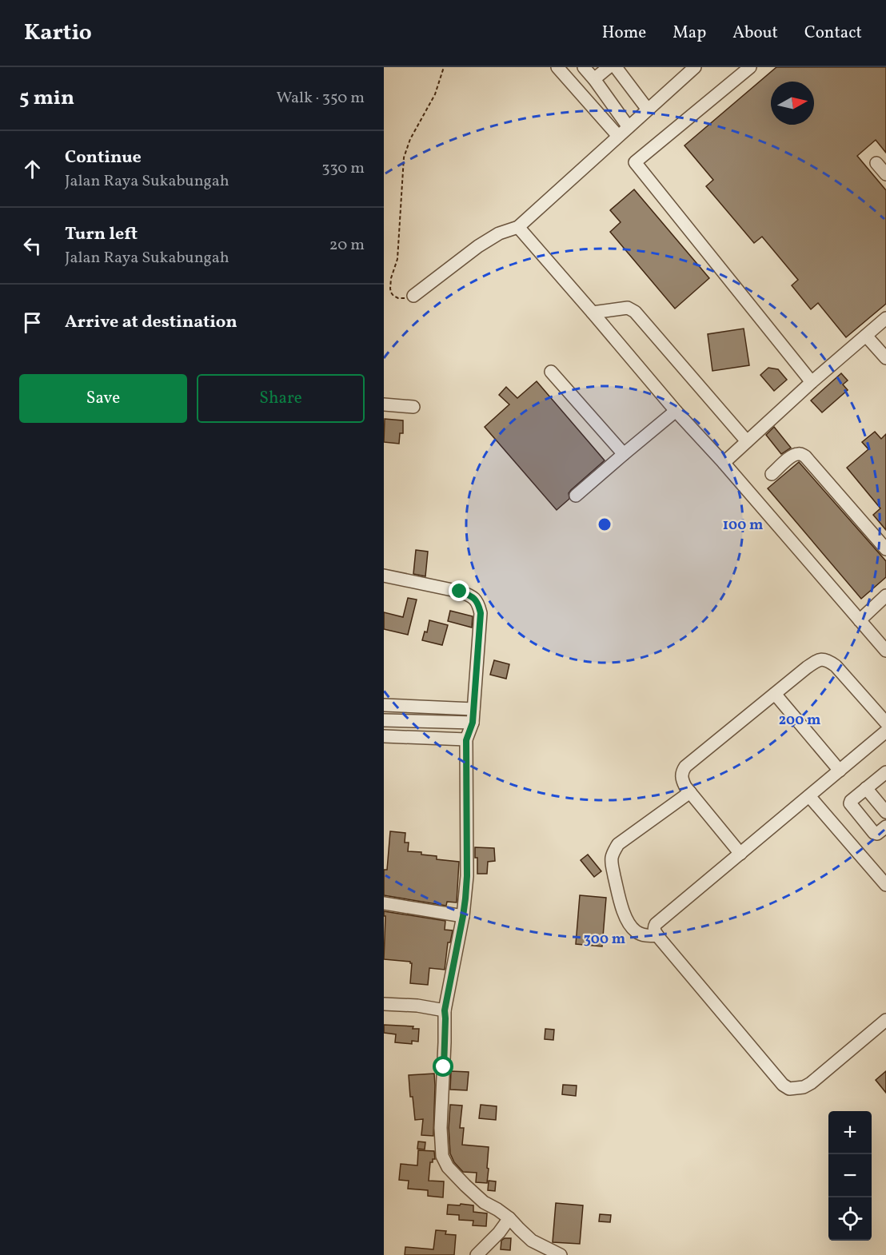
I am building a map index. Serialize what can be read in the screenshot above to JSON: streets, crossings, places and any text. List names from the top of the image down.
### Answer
{
  "north": "right",
  "page": {
    "header": "Kartio",
    "nav": [
      "Home",
      "Map",
      "About",
      "Contact"
    ],
    "heading": ["5 min", "Walk · 350 m"],
    "list": [
      ["Continue", "Jalan Raya Sukabungah", "330 m"],
      ["Turn left", "Jalan Raya Sukabungah", "20 m"],
      "Arrive at destination"
    ],
    "buttons": ["Save", "Share"],
    "map_buttons": ["+", "−"]
  },
  "rings": ["100 m", "200 m", "300 m"]
}
